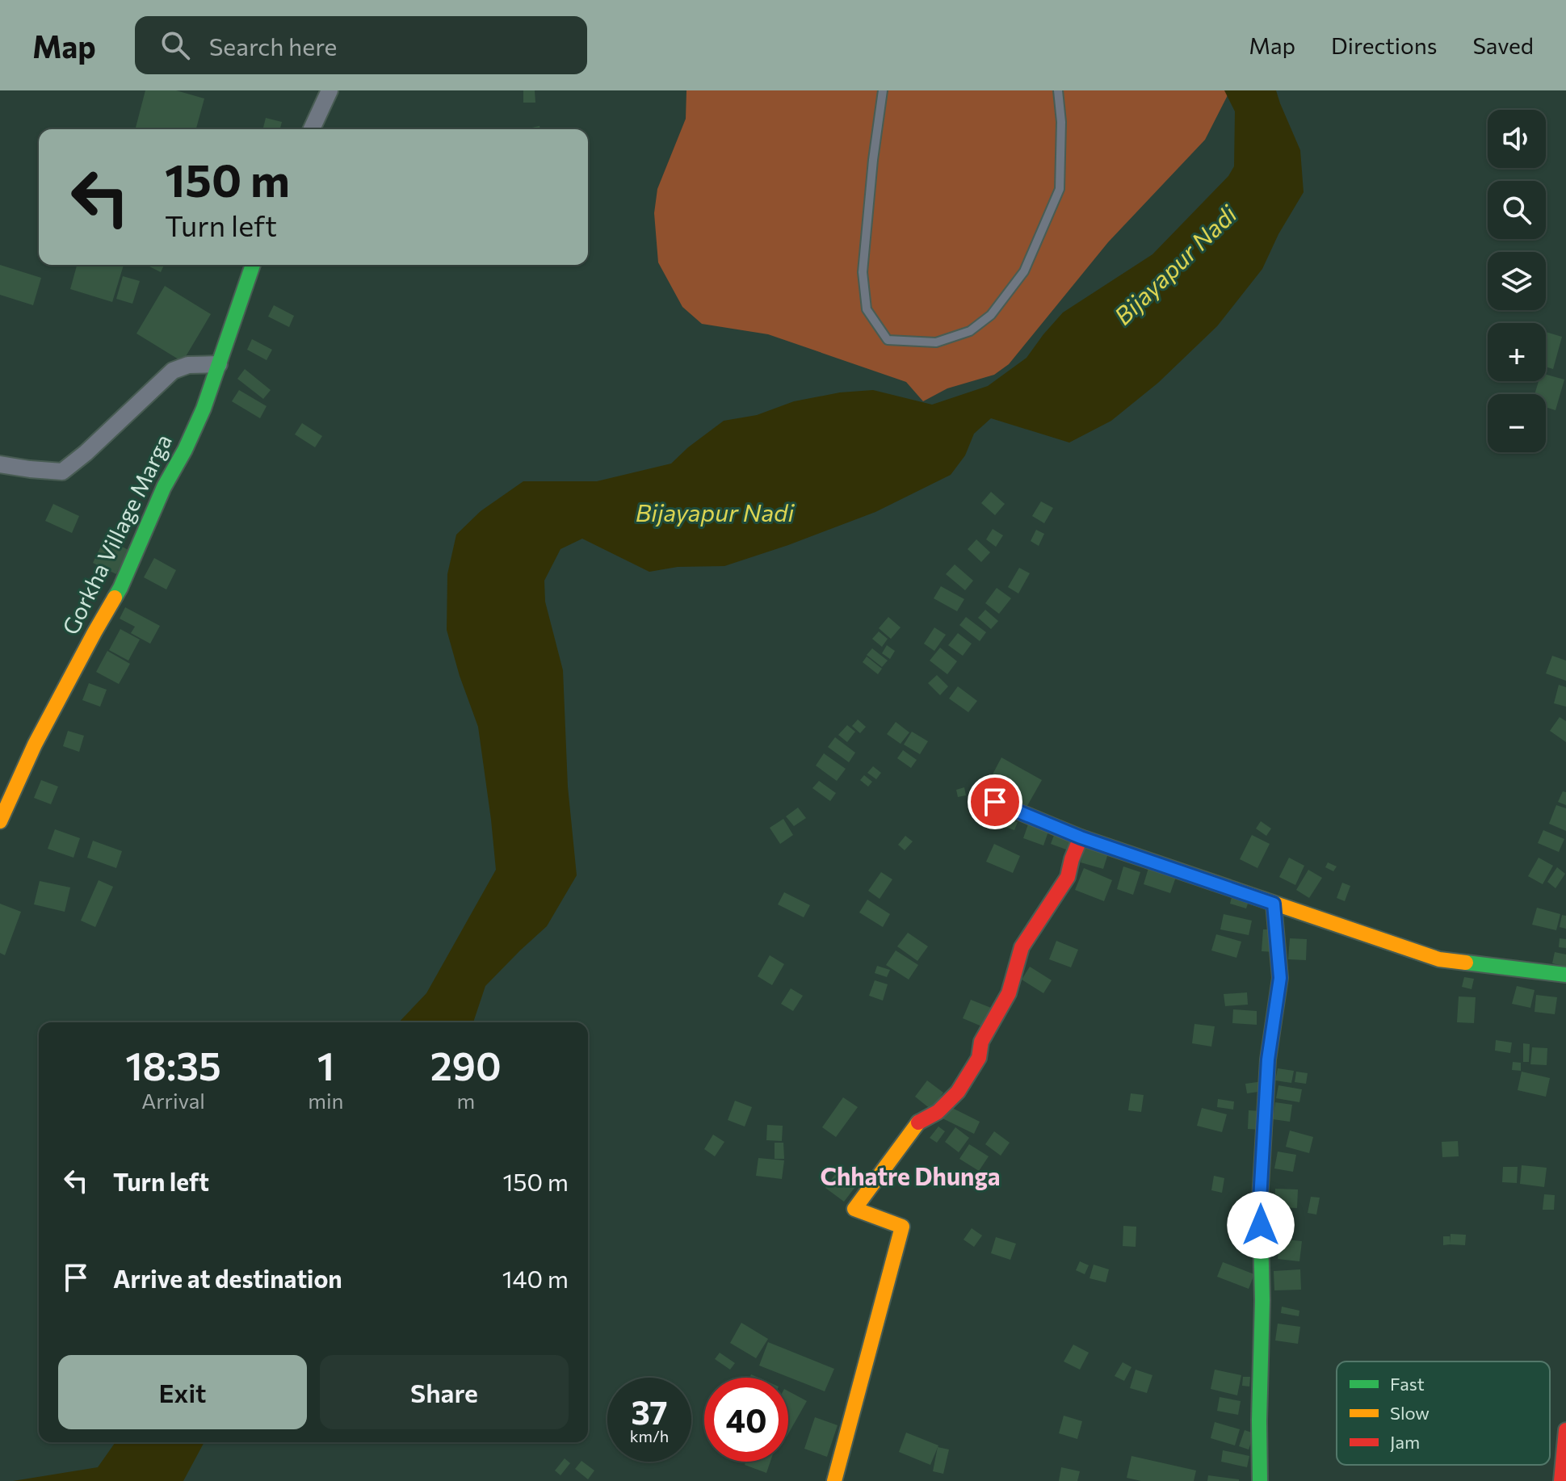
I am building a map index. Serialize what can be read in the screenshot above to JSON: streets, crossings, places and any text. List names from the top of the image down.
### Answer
{
  "streets": {
    "street": ["Gorkha Village Marga"]
  },
  "districts": ["Chhatre Dhunga"],
  "water": ["Bijayapur Nadi"],
  "legend": ["Fast", "Slow", "Jam"],
  "page": {
    "header": "Map",
    "search": "Search here",
    "nav": ["Map", "Directions", "Saved"],
    "map_buttons": ["+", "−"],
    "turn": ["150 m", "Turn left"],
    "eta": [
      "18:35",
      "Arrival",
      "1",
      "min",
      "290",
      "m"
    ],
    "list": [
      {
        "name": "Turn left",
        "value": "150 m"
      },
      {
        "name": "Arrive at destination",
        "value": "140 m"
      }
    ],
    "buttons": ["Exit", "Share"],
    "speed": "37 km/h",
    "limit": "40"
  }
}
